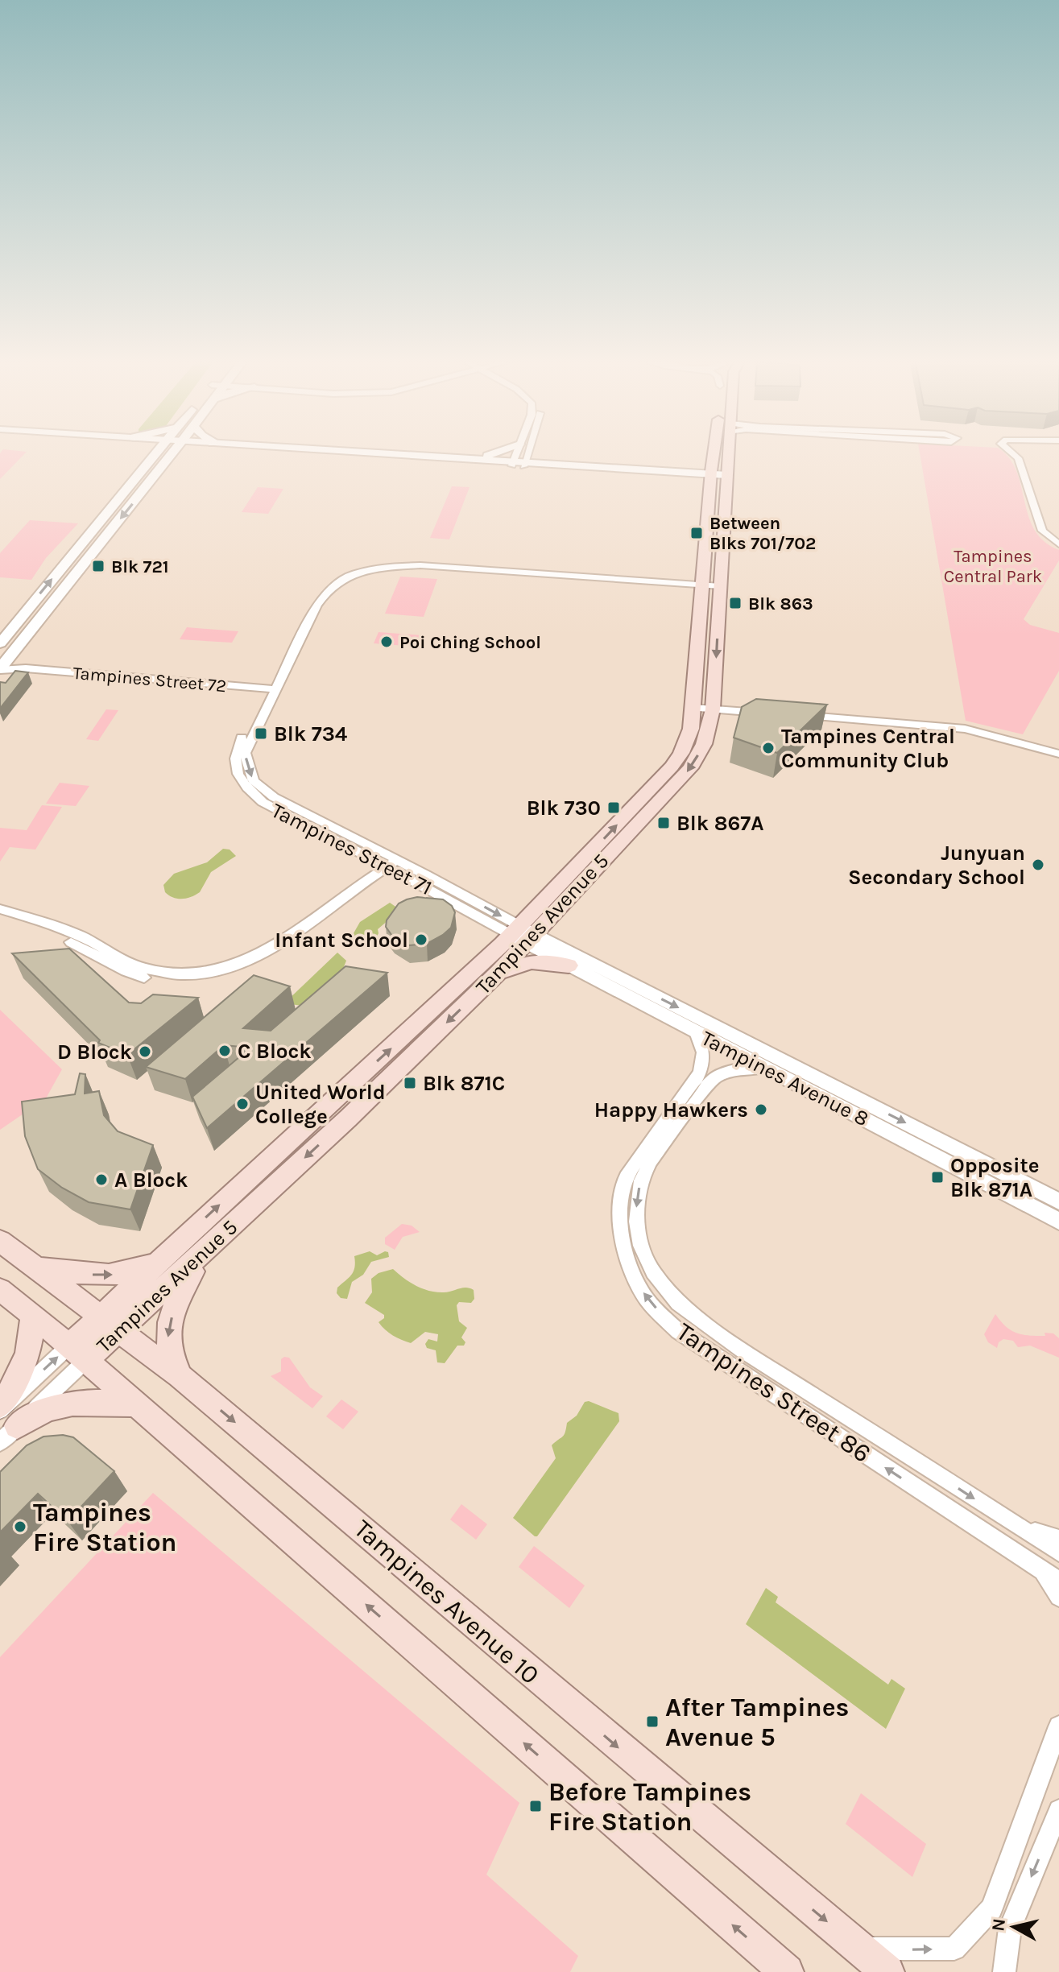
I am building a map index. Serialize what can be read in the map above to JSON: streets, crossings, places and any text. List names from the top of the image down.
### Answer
{
  "streets": {
    "main road": ["Tampines Avenue 5", "Tampines Avenue 10"],
    "street": [
      "Tampines Street 72",
      "Tampines Street 71",
      "Tampines Avenue 8",
      "Tampines Street 86"
    ]
  },
  "crossings": [
    ["Tampines Street 72", "Tampines Street 71"],
    ["Tampines Street 71", "Tampines Avenue 5"],
    ["Tampines Street 71", "Tampines Avenue 8"],
    ["Tampines Avenue 5", "Tampines Avenue 8"],
    ["Tampines Avenue 5", "Tampines Avenue 10"],
    ["Tampines Avenue 8", "Tampines Street 86"]
  ],
  "parks": ["Tampines Central Park"],
  "places": {
    "transit": [
      "Between Blks 701/702",
      "Blk 721",
      "Blk 863",
      "Blk 734",
      "Blk 730",
      "Blk 867A",
      "Blk 871C",
      "Opposite Blk 871A",
      "After Tampines Avenue 5",
      "Before Tampines Fire Station"
    ],
    "other": [
      "Poi Ching School",
      "Tampines Central Community Club",
      "Junyuan Secondary School",
      "Infant School",
      "C Block",
      "D Block",
      "United World College",
      "Happy Hawkers",
      "A Block",
      "Tampines Fire Station"
    ]
  },
  "north": "left"
}
